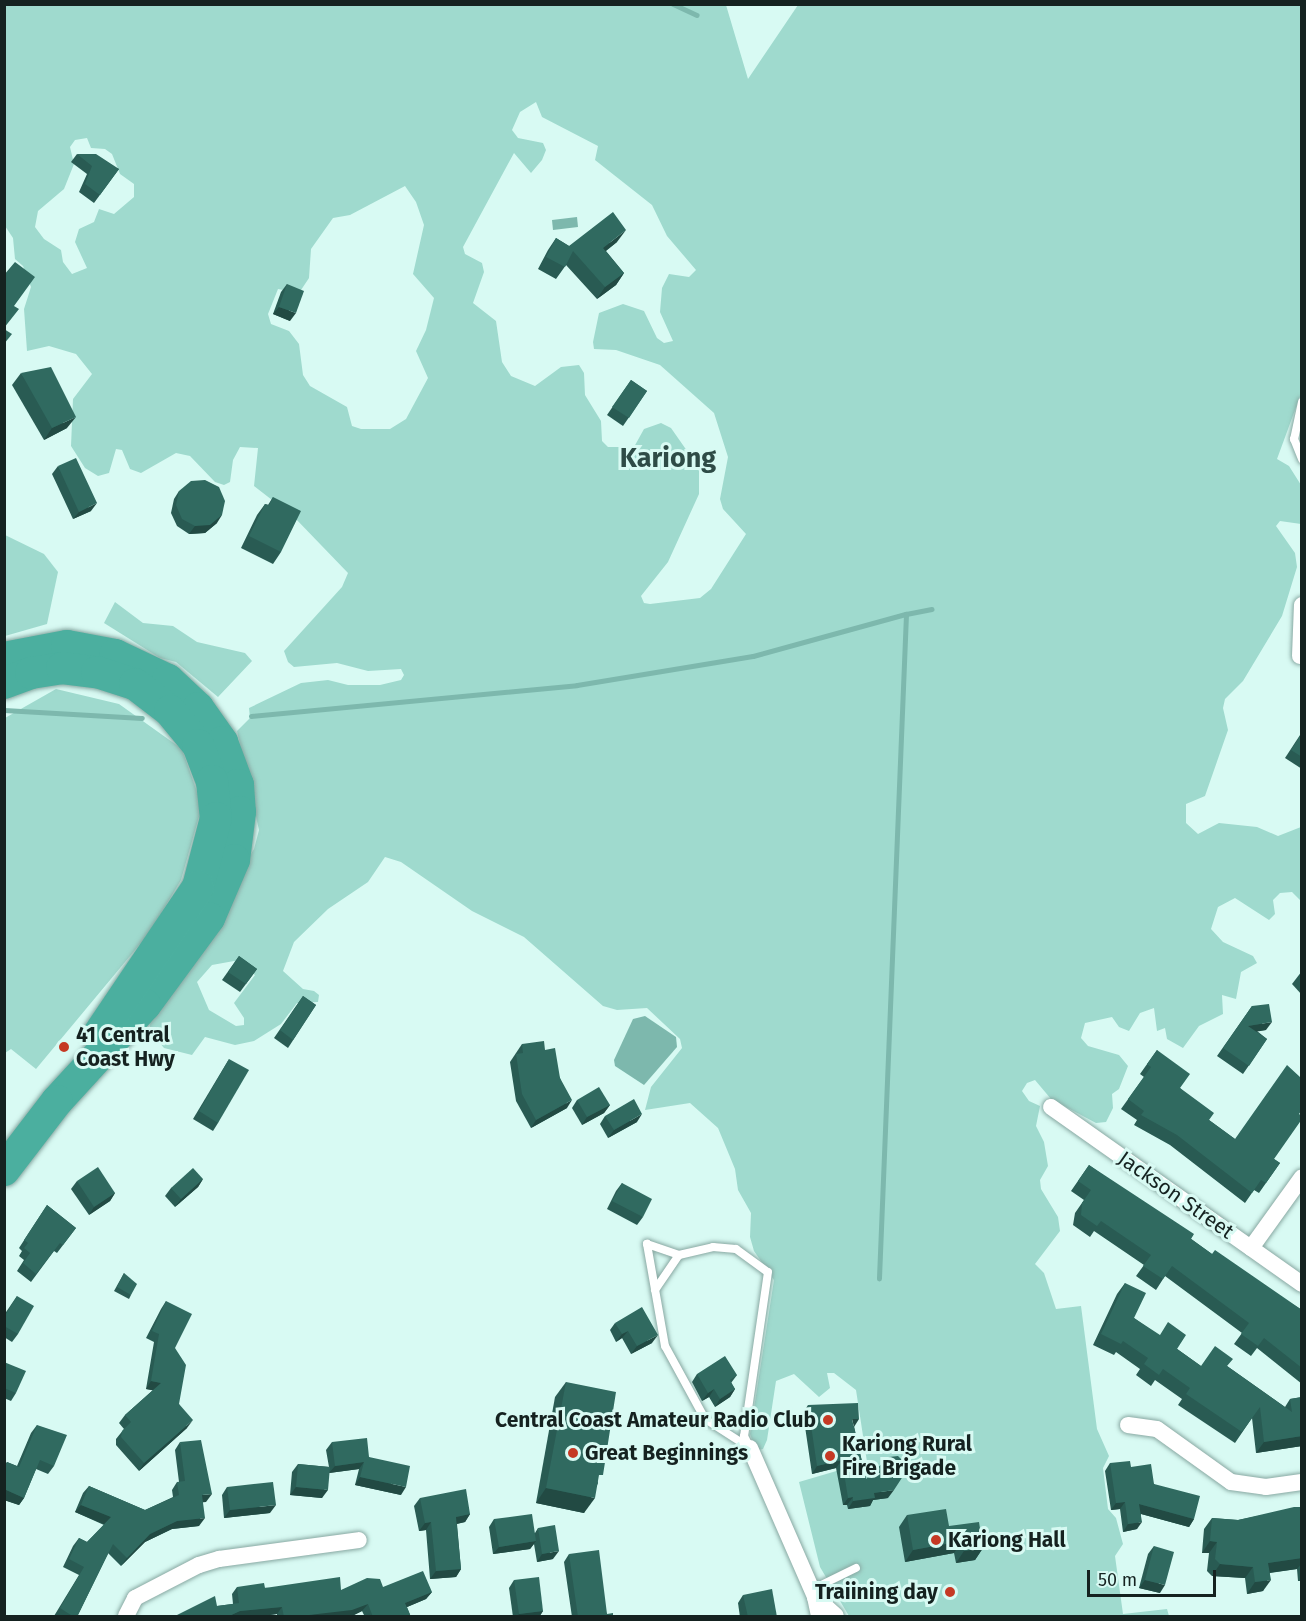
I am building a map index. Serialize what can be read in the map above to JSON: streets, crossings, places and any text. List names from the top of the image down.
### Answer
{
  "streets": {
    "street": ["Jackson Street"]
  },
  "districts": ["Kariong"],
  "places": [
    "41 Central Coast Hwy",
    "Central Coast Amateur Radio Club",
    "Great Beginnings",
    "Kariong Rural Fire Brigade",
    "Kariong Hall",
    "Traiining day"
  ],
  "scale_bar": "50 m"
}
